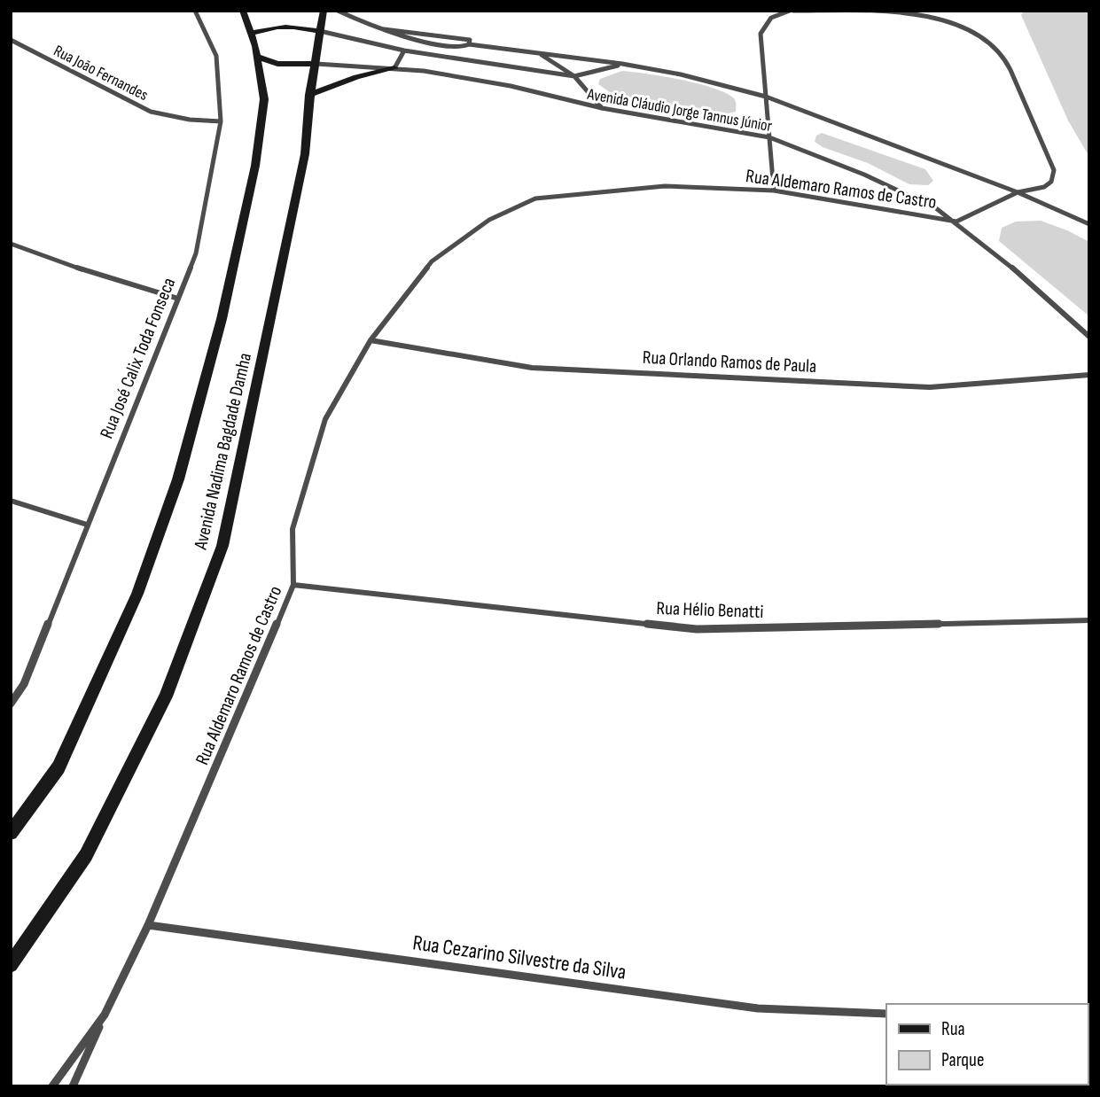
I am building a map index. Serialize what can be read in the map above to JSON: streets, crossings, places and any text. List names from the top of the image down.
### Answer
{
  "streets": {
    "street": [
      "Rua João Fernandes",
      "Avenida Cláudio Jorge Tannus Júnior",
      "Rua Aldemaro Ramos de Castro",
      "Rua José Calix Toda Fonseca",
      "Rua Orlando Ramos de Paula",
      "Avenida Nadima Bagdade Damha",
      "Rua Hélio Benatti",
      "Rua Cezarino Silvestre da Silva"
    ]
  },
  "crossings": [
    ["Rua João Fernandes", "Rua José Calix Toda Fonseca"],
    ["Avenida Cláudio Jorge Tannus Júnior", "Rua Aldemaro Ramos de Castro"],
    ["Avenida Cláudio Jorge Tannus Júnior", "Avenida Nadima Bagdade Damha"],
    ["Rua Aldemaro Ramos de Castro", "Rua Orlando Ramos de Paula"],
    ["Rua Aldemaro Ramos de Castro", "Rua Hélio Benatti"],
    ["Rua Aldemaro Ramos de Castro", "Rua Cezarino Silvestre da Silva"]
  ],
  "legend": ["Rua", "Parque"]
}
